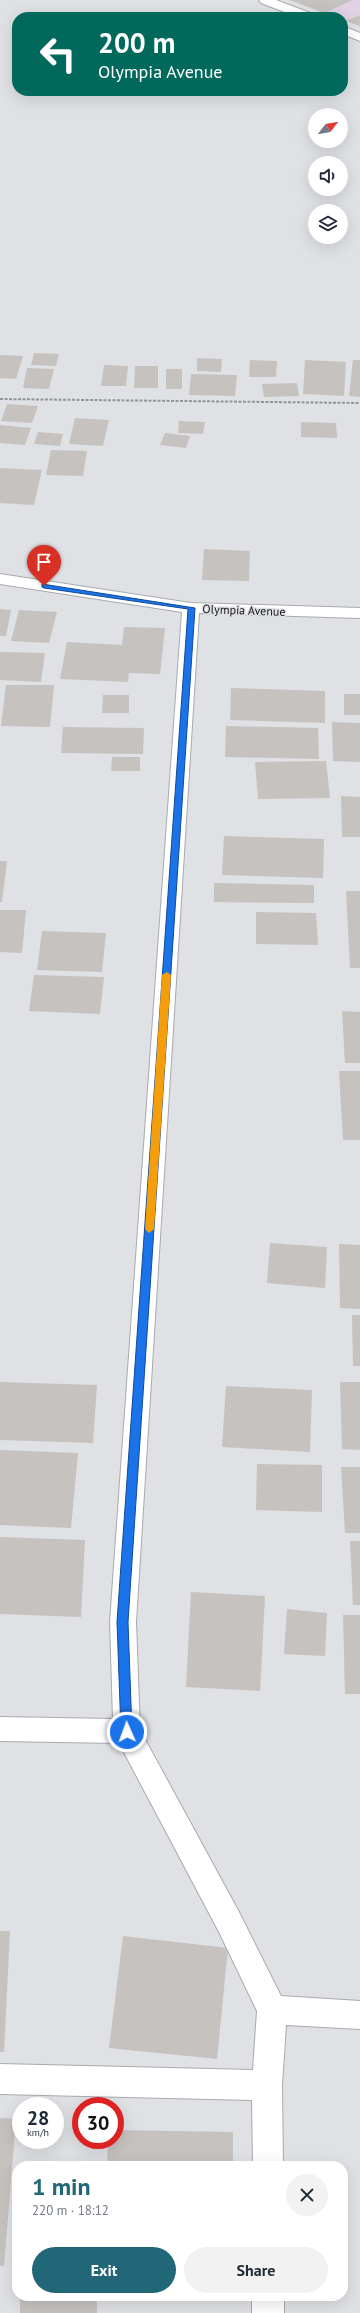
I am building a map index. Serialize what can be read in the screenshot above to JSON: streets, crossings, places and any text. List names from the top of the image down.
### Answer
{
  "streets": {
    "street": ["Olympia Avenue"]
  },
  "north": "top right",
  "page": {
    "turn": ["200 m", "Olympia Avenue"],
    "speed": "28 km/h",
    "limit": "30",
    "heading": ["1 min", "220 m · 18:12"],
    "buttons": ["Exit", "Share"]
  }
}
